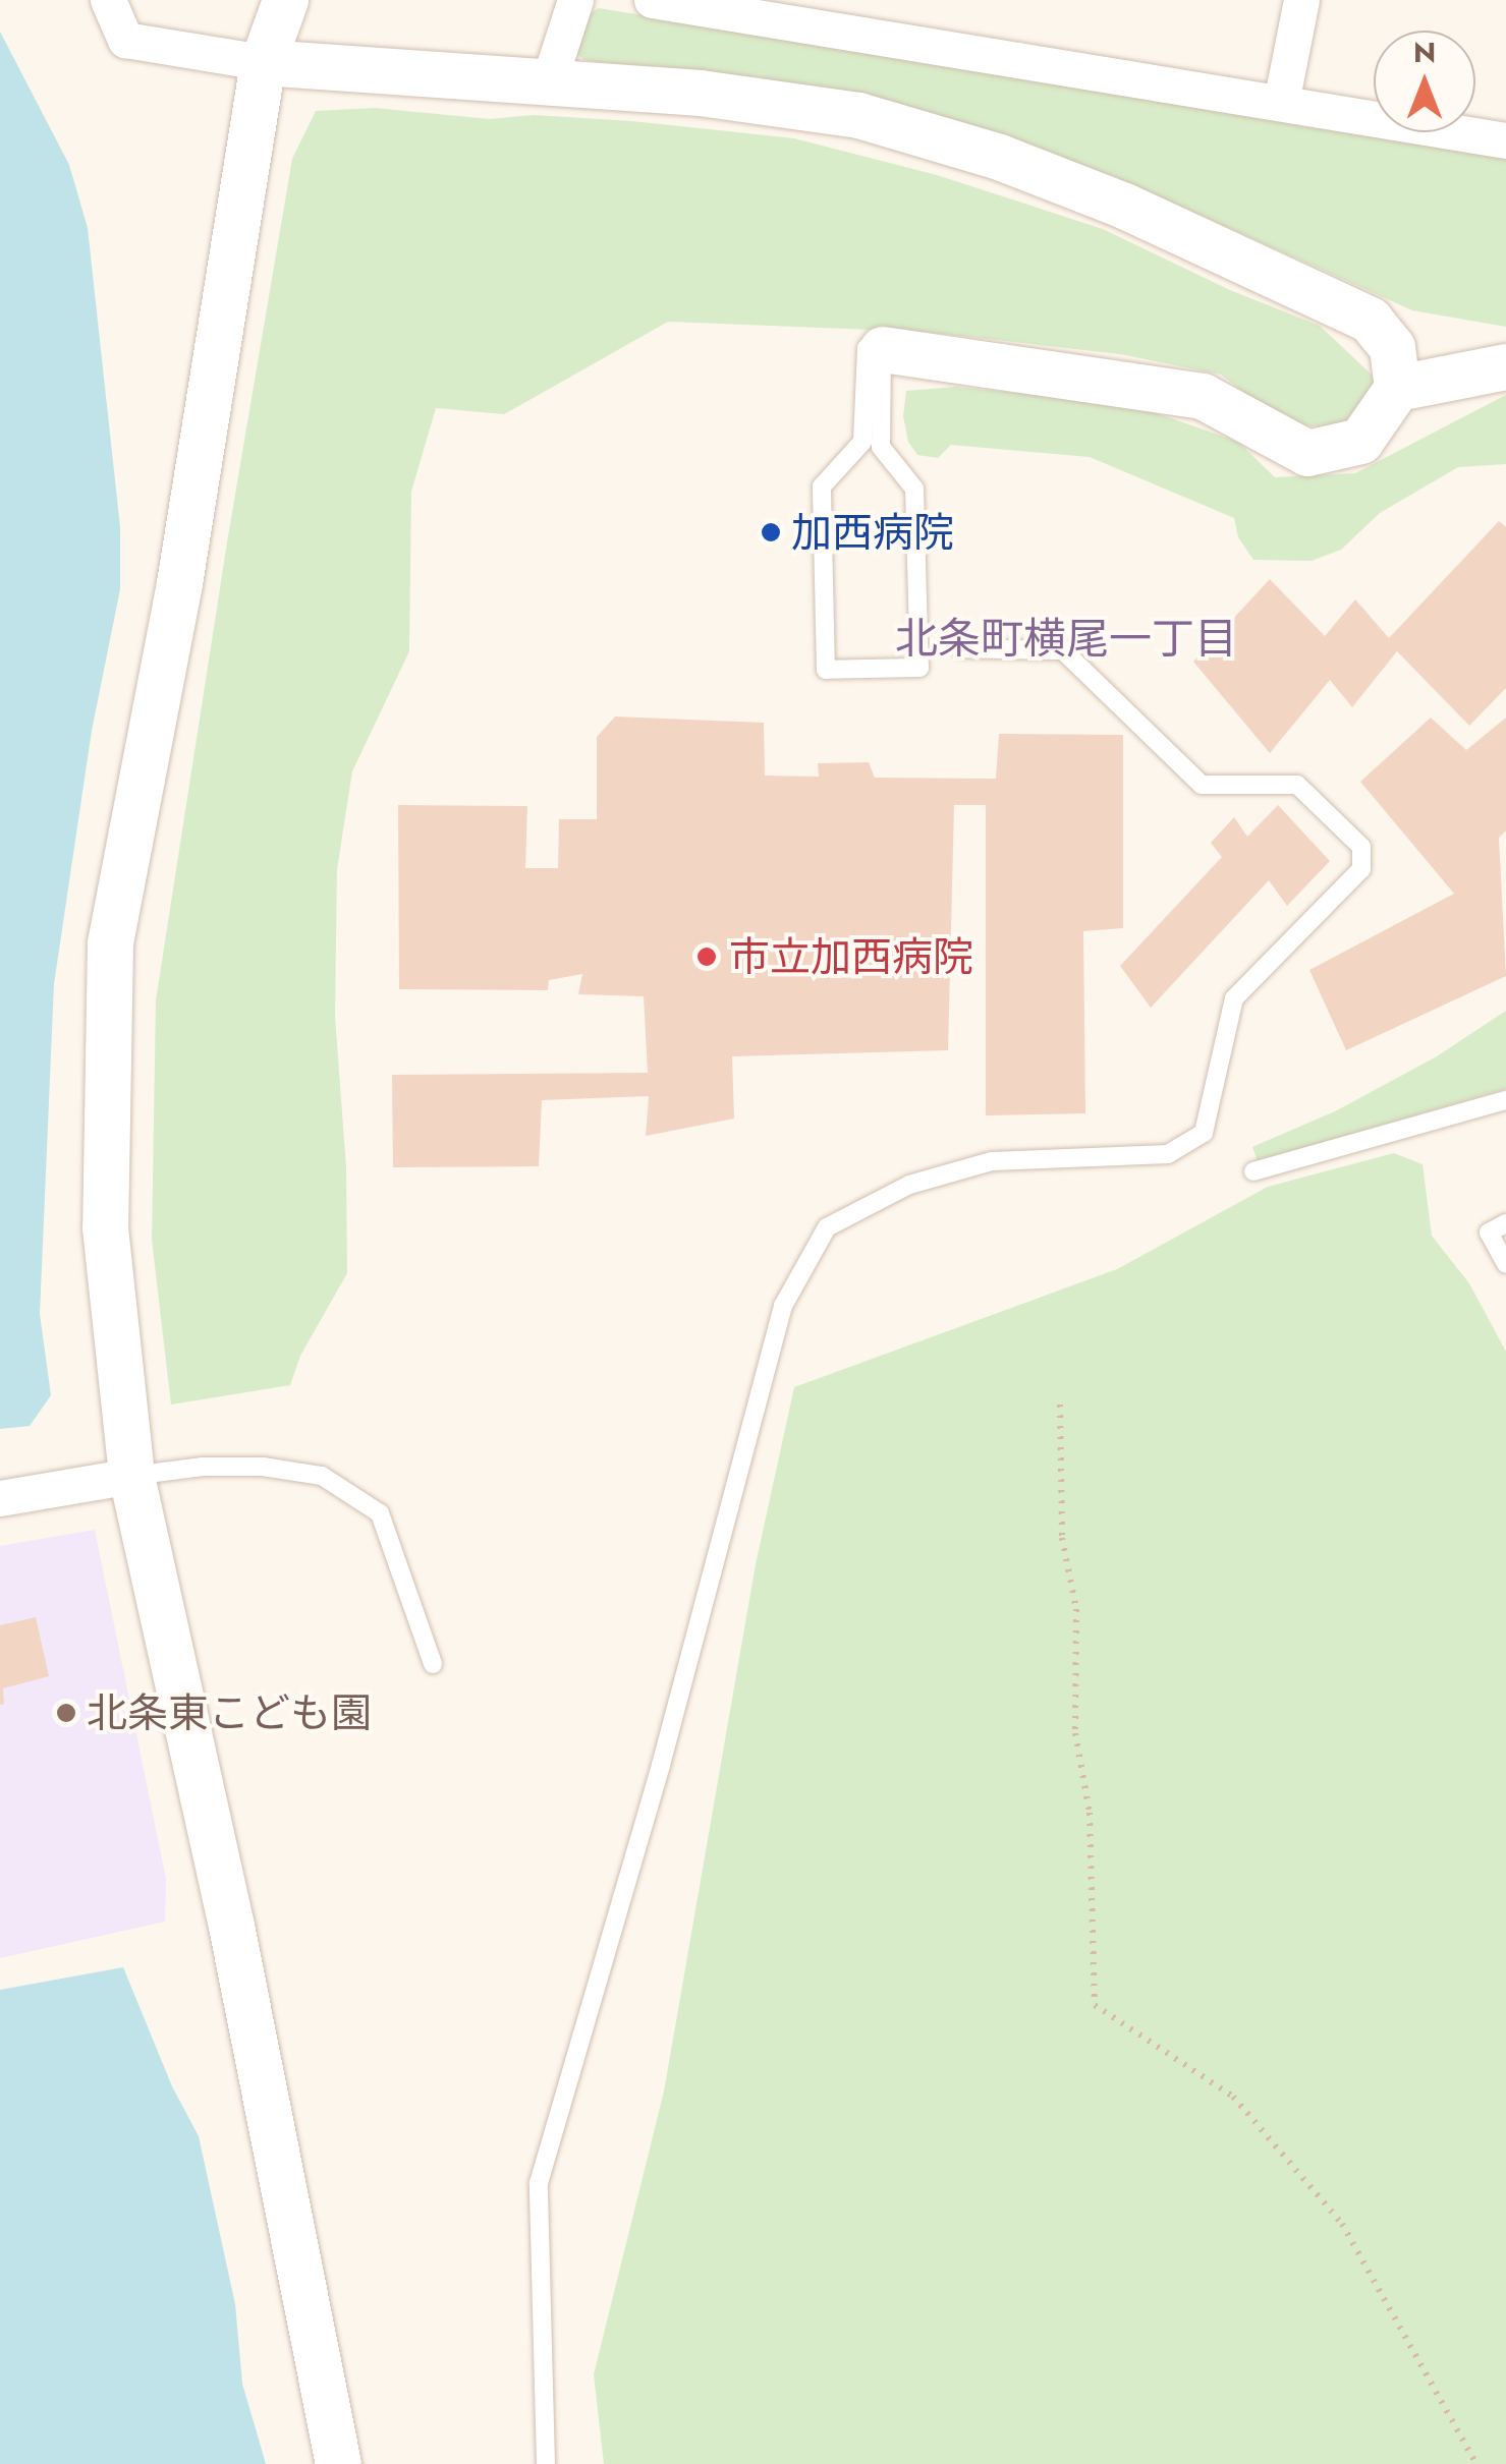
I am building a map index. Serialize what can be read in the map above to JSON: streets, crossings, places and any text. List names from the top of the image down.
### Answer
{
  "districts": ["北条町横尾一丁目"],
  "places": ["加西病院", "市立加西病院", "北条東こども園"],
  "north": "top"
}
